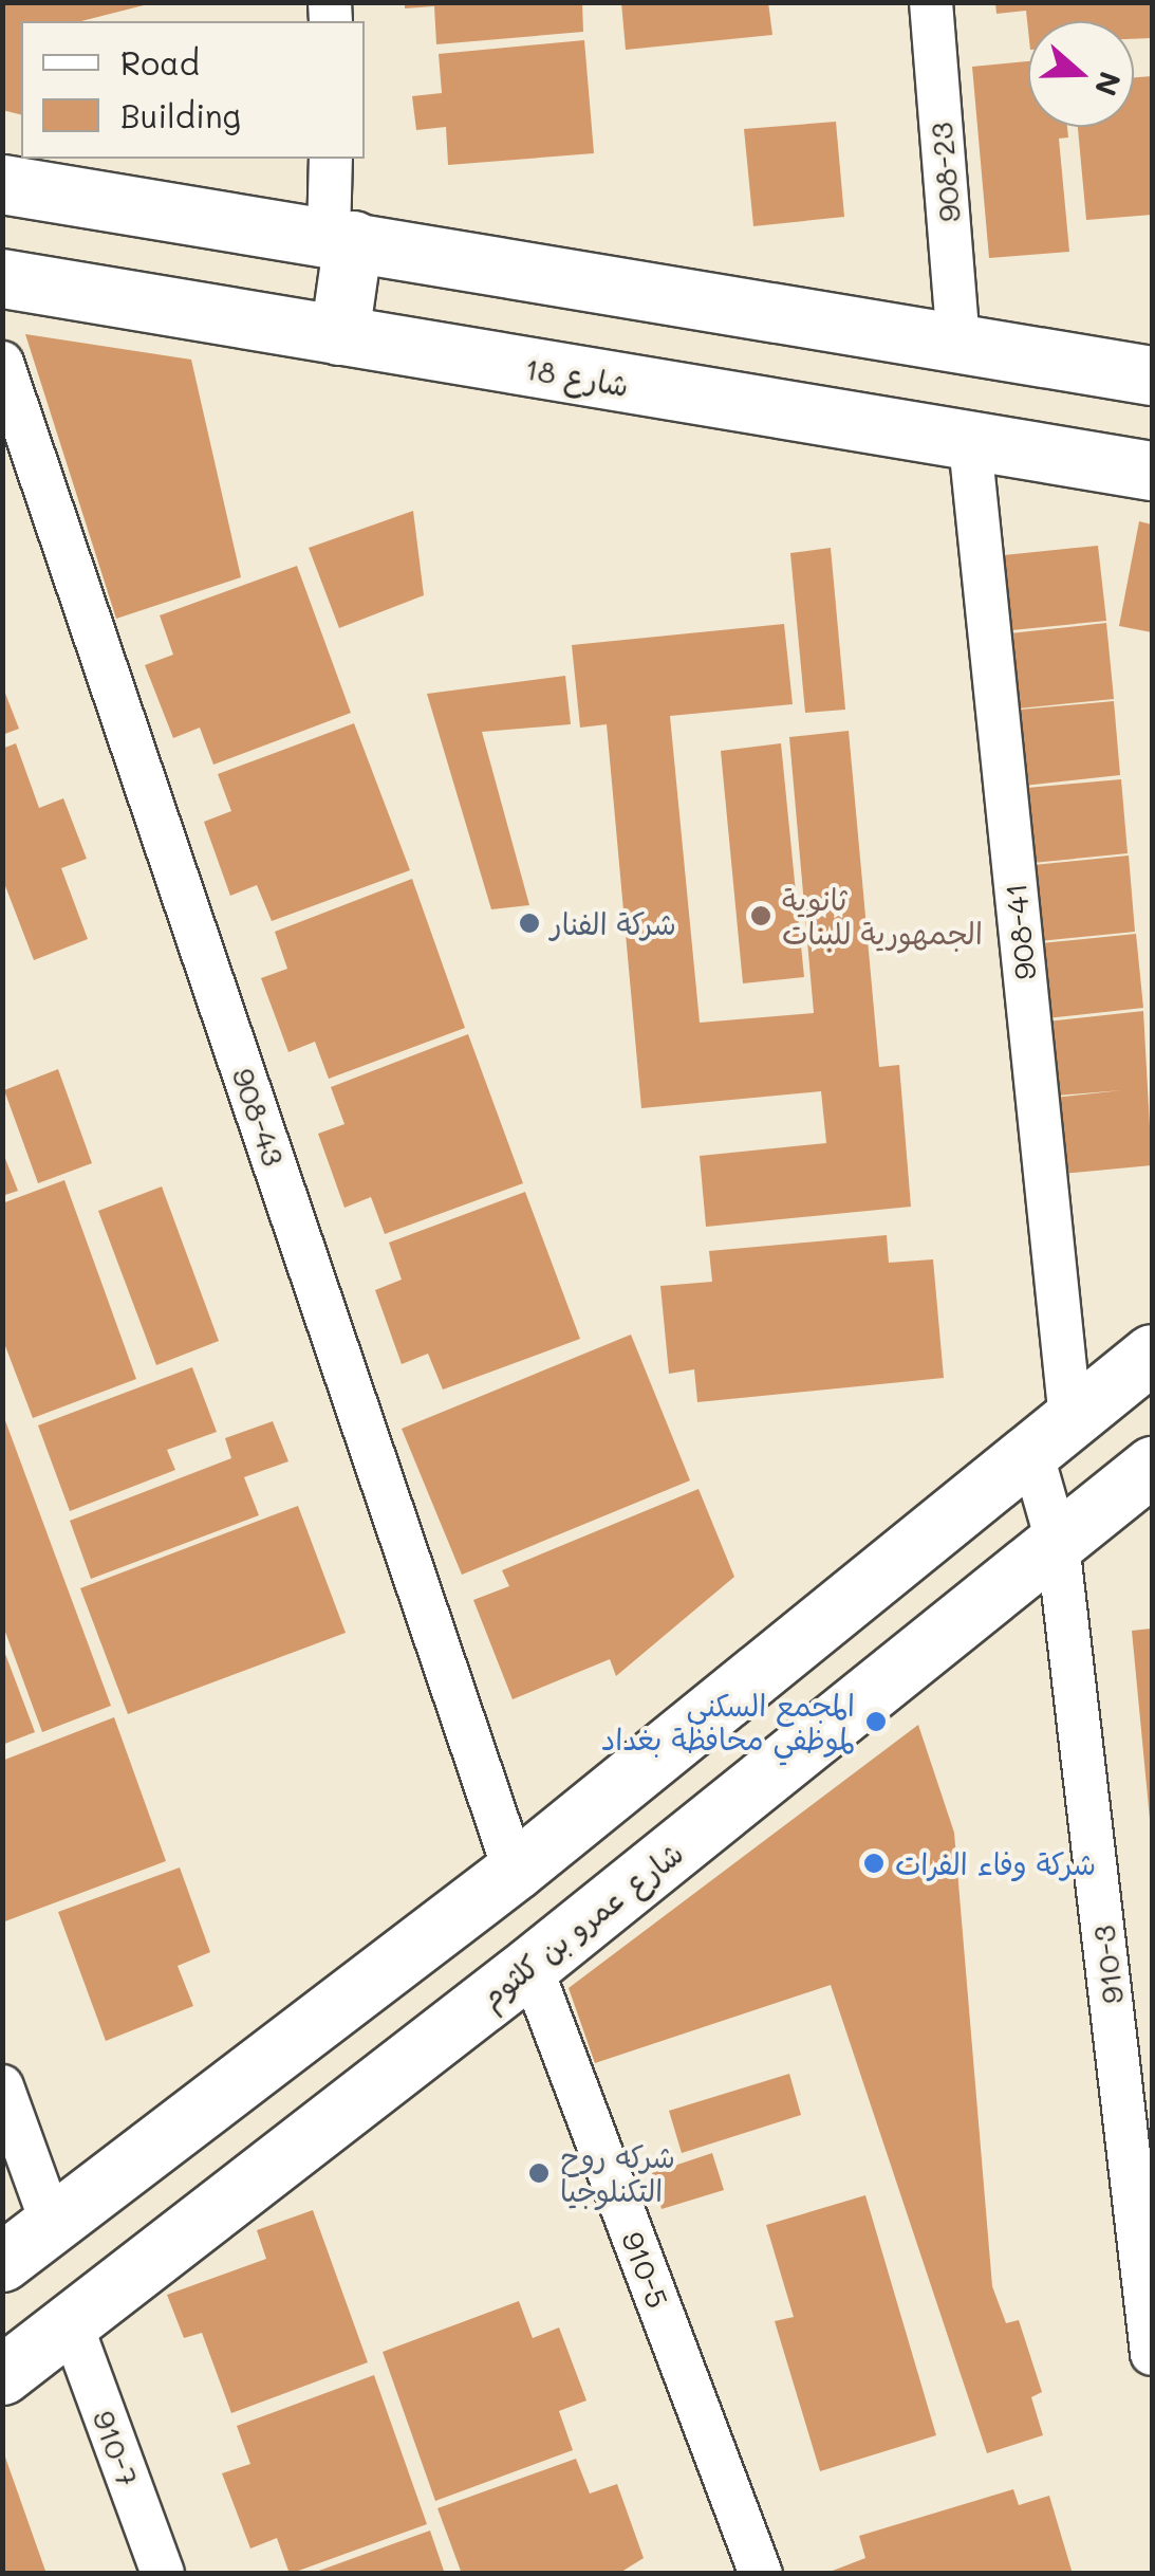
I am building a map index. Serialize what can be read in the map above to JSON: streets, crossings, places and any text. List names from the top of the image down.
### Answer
{
  "streets": {
    "street": [
      "908-23",
      "شارع 18",
      "908-41",
      "908-43",
      "شارع عمرو بن كلثوم",
      "910-3",
      "910-5",
      "910-7"
    ]
  },
  "crossings": [
    ["شارع 18", "908-41"],
    ["908-41", "910-3"],
    ["شارع عمرو بن كلثوم", "910-3"],
    ["شارع عمرو بن كلثوم", "910-5"],
    ["شارع عمرو بن كلثوم", "910-7"]
  ],
  "places": [
    "ثانوية الجمهورية للبنات",
    "شركة الفنار",
    "المجمع السكني لموظفي محافظة بغداد",
    "شركة وفاء الفرات",
    "شركه روح التكنلوجيا"
  ],
  "legend": ["Road", "Building"],
  "north": "right"
}
